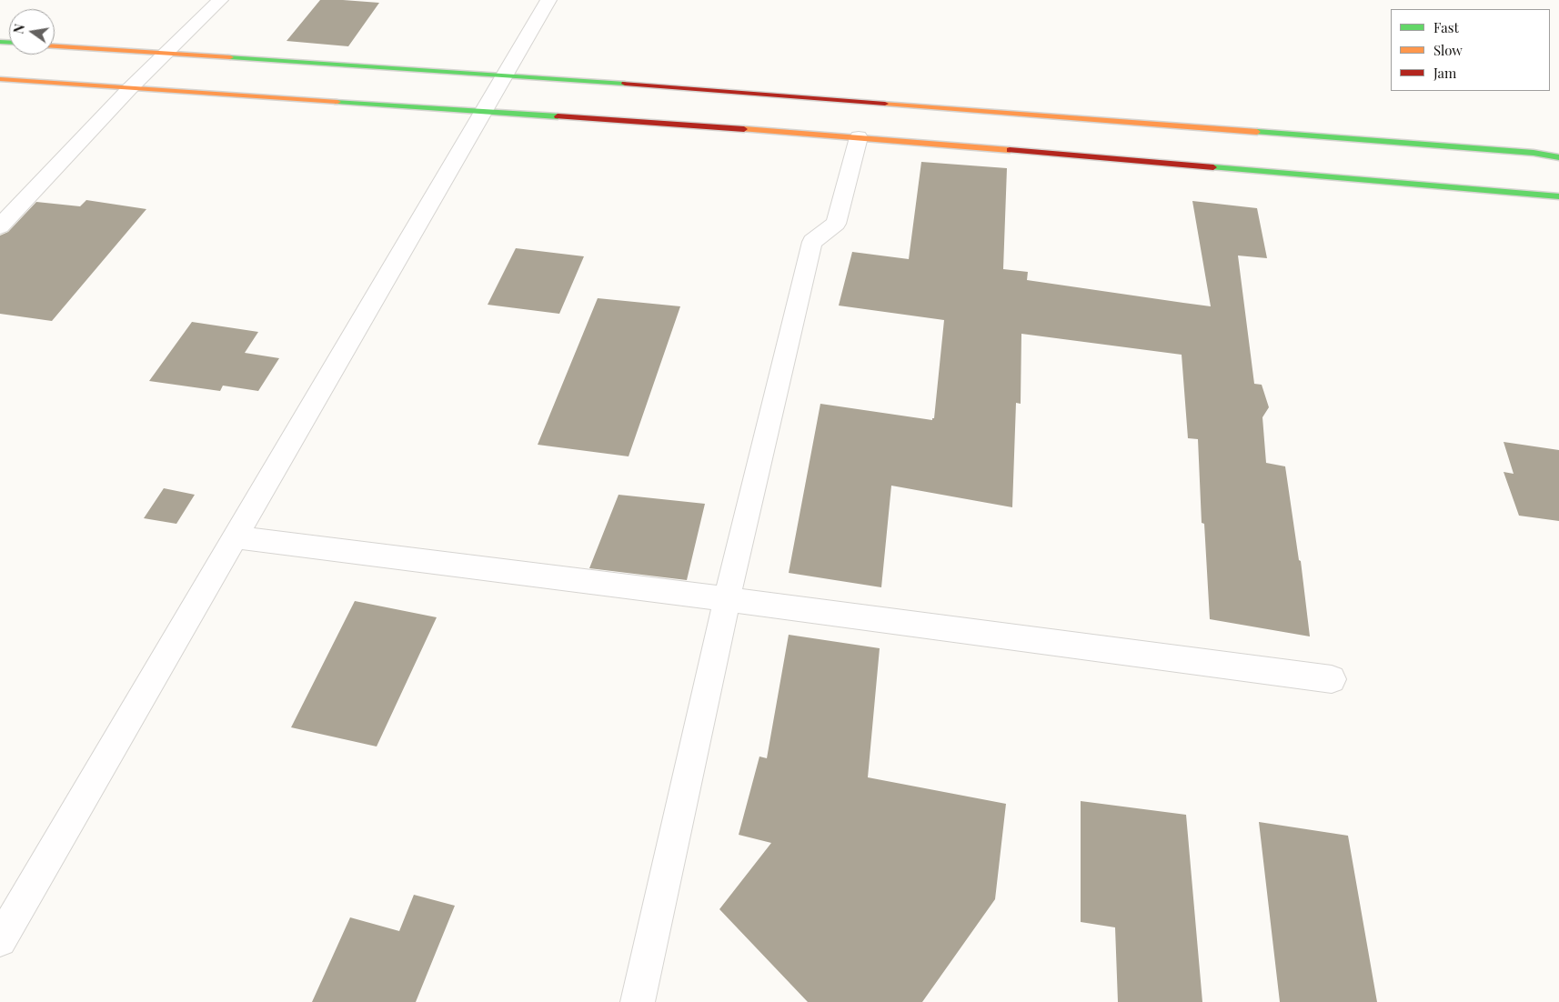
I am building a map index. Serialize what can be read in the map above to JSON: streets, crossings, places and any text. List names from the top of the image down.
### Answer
{
  "legend": ["Fast", "Slow", "Jam"],
  "north": "left"
}
